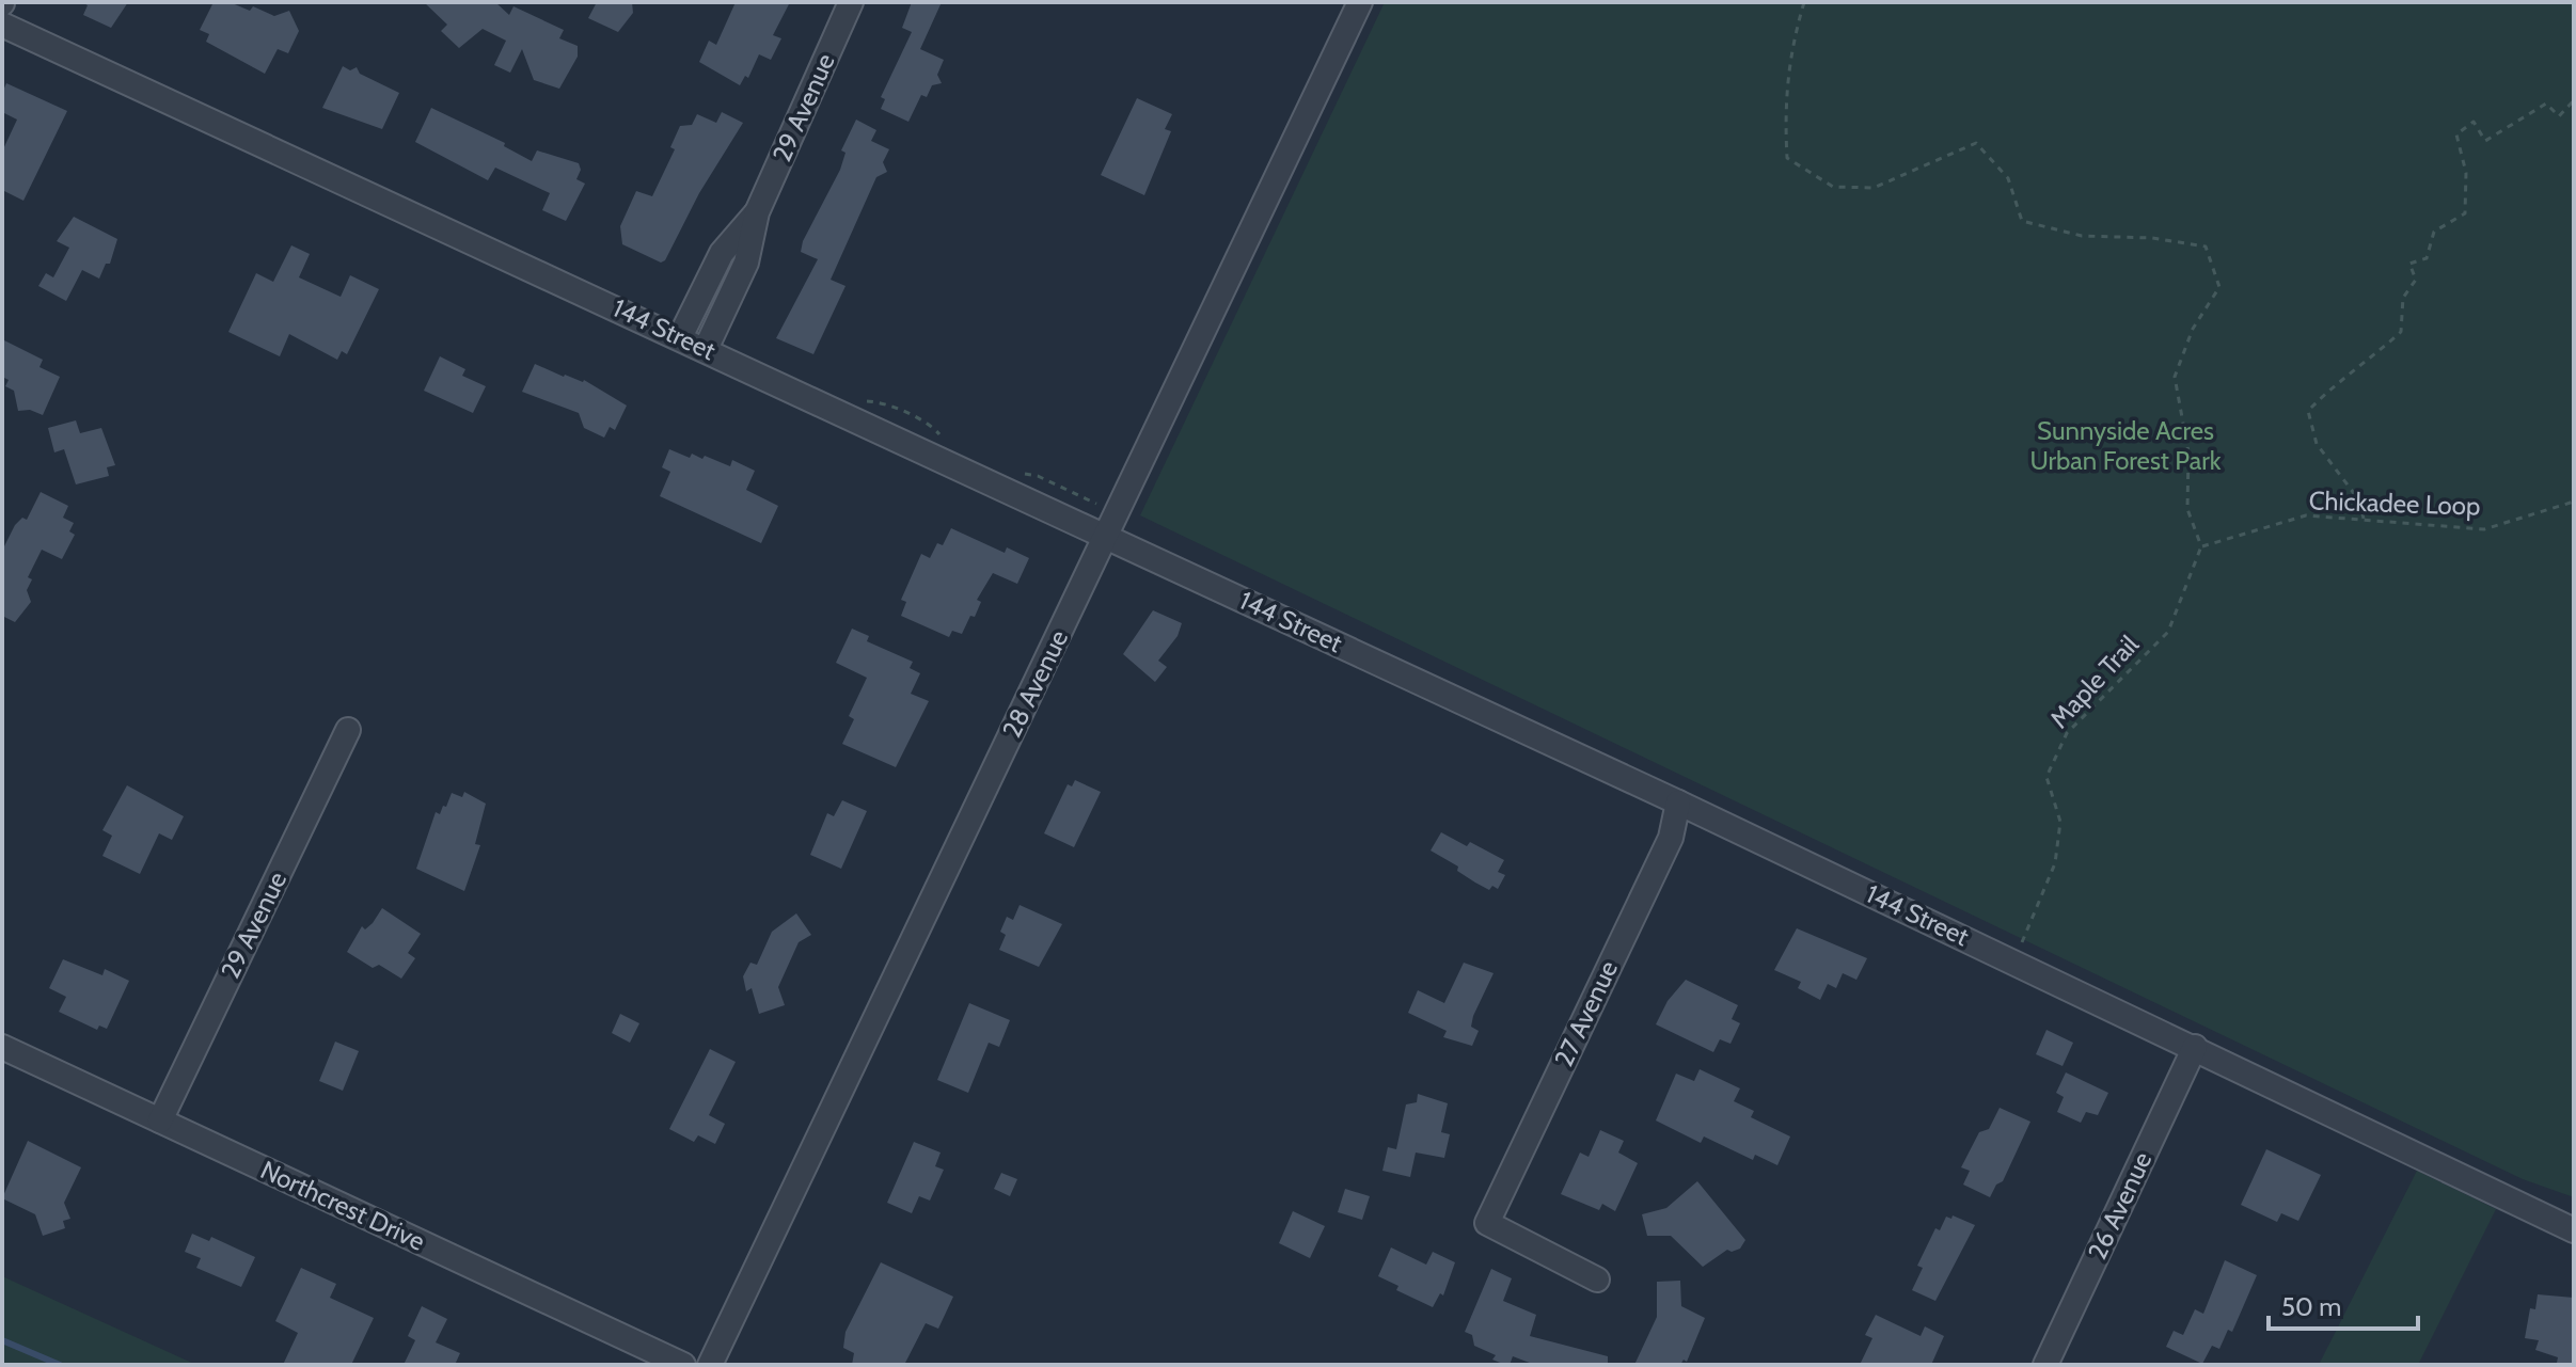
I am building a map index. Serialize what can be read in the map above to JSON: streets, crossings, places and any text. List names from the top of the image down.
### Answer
{
  "streets": {
    "street": [
      "29 Avenue",
      "144 Street",
      "28 Avenue",
      "27 Avenue",
      "Northcrest Drive",
      "26 Avenue"
    ],
    "path": ["Chickadee Loop", "Maple Trail"]
  },
  "crossings": [
    ["29 Avenue", "144 Street"],
    ["29 Avenue", "Northcrest Drive"],
    ["144 Street", "28 Avenue"],
    ["144 Street", "27 Avenue"],
    ["144 Street", "26 Avenue"],
    ["Chickadee Loop", "Maple Trail"]
  ],
  "parks": ["Sunnyside Acres Urban Forest Park"],
  "scale_bar": "50 m"
}
